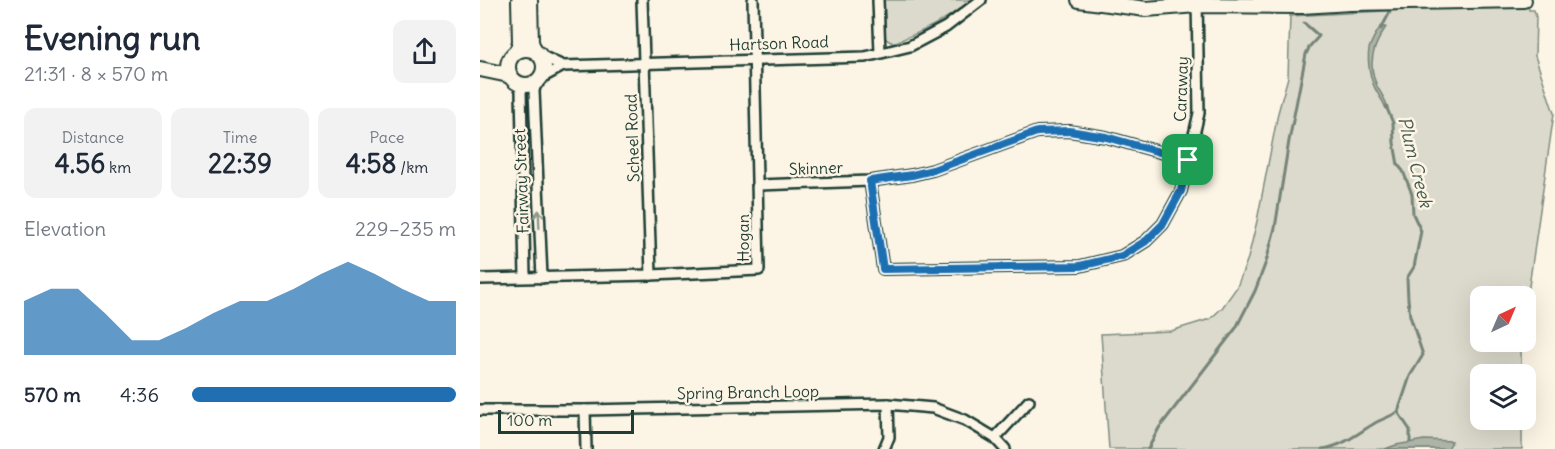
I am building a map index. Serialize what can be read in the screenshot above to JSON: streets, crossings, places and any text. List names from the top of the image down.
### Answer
{
  "streets": {
    "street": [
      "Hartson Road",
      "Caraway",
      "Scheel Road",
      "Skinner",
      "Fairway Street",
      "Hogan",
      "Spring Branch Loop"
    ]
  },
  "crossings": [
    ["Hartson Road", "Scheel Road"],
    ["Hartson Road", "Fairway Street"],
    ["Hartson Road", "Hogan"],
    ["Caraway", "Skinner"],
    ["Scheel Road", "Hogan"],
    ["Skinner", "Hogan"],
    ["Fairway Street", "Hogan"]
  ],
  "water": ["Plum Creek"],
  "scale_bar": "100 m",
  "north": "top right",
  "page": {
    "heading": ["Evening run", "21:31 · 8 × 570 m"],
    "stats": [
      ["Distance", "4.56 km"],
      ["Time", "22:39"],
      ["Pace", "4:58 /km"]
    ],
    "chart": ["Elevation", "229–235 m"],
    "list": [
      {
        "name": "570 m",
        "note": "4:36"
      }
    ],
    "scale": "100 m"
  }
}
